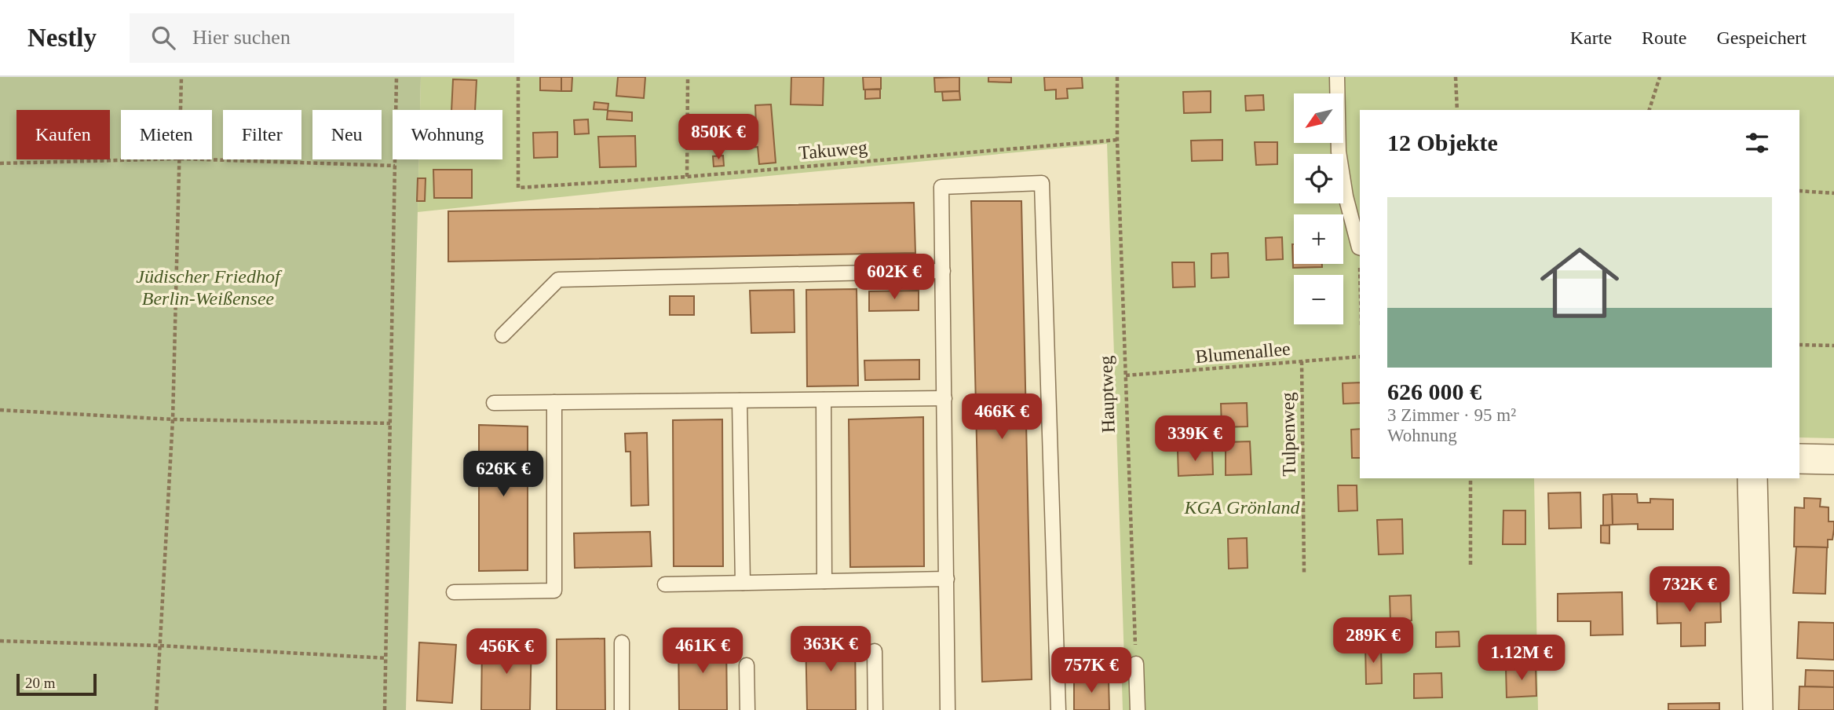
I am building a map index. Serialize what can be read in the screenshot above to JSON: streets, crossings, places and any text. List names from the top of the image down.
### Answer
{
  "streets": {
    "path": [
      "Takuweg",
      "Blumenallee",
      "Hauptweg",
      "Tulpenweg"
    ]
  },
  "crossings": [
    ["Takuweg", "Hauptweg"],
    ["Blumenallee", "Hauptweg"],
    ["Blumenallee", "Tulpenweg"]
  ],
  "parks": ["Jüdischer Friedhof Berlin-Weißensee", "KGA Grönland"],
  "scale_bar": "20 m",
  "north": "bottom left",
  "page": {
    "header": "Nestly",
    "search": "Hier suchen",
    "nav": ["Karte", "Route", "Gespeichert"],
    "map_buttons": ["+", "−"],
    "chip": [
      "Kaufen",
      "Mieten",
      "Filter",
      "Neu",
      "Wohnung"
    ],
    "heading": "12 Objekte",
    "price": [
      "850K €",
      "602K €",
      "466K €",
      "339K €",
      "626K €",
      "732K €",
      "289K €",
      "363K €",
      "461K €",
      "456K €",
      "1.12M €",
      "757K €"
    ],
    "list": [
      {
        "name": "626 000 €",
        "note": "3 Zimmer · 95 m² · Wohnung"
      }
    ],
    "scale": "20 m"
  }
}
